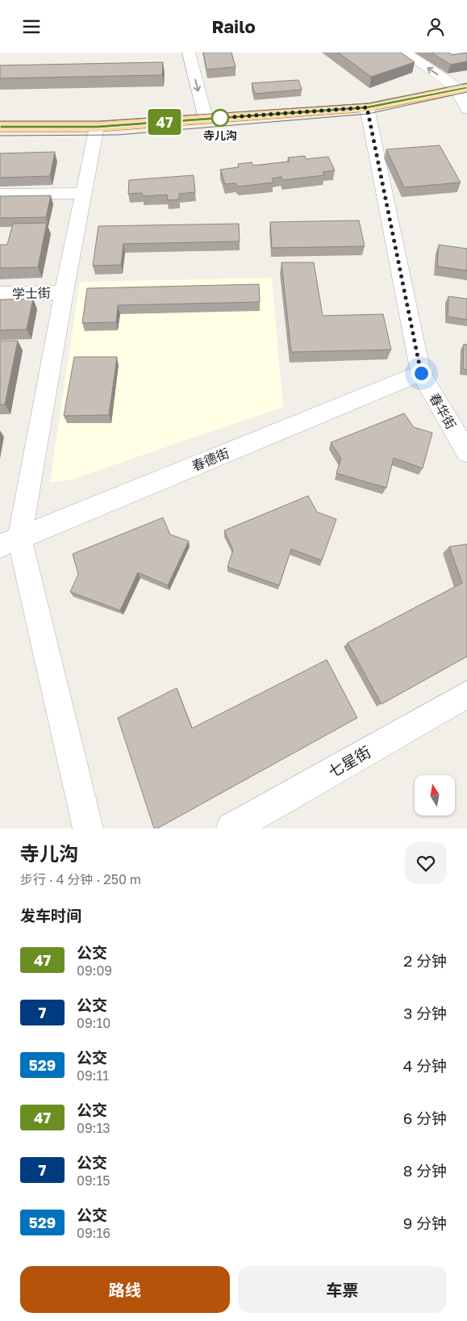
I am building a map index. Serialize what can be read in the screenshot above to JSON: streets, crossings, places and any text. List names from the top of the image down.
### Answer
{
  "streets": {
    "street": [
      "学士街",
      "春华街",
      "春德街",
      "七星街"
    ]
  },
  "crossings": [
    ["春华街", "春德街"]
  ],
  "places": ["寺儿沟"],
  "lines": ["bus line 47"],
  "north": "top",
  "page": {
    "header": "Railo",
    "on_map": "47",
    "heading": [
      ["寺儿沟", "步行 · 4 分钟 · 250 m"],
      "发车时间"
    ],
    "list": [
      {
        "mark": "47",
        "name": "公交",
        "note": "09:09",
        "value": "2 分钟"
      },
      {
        "mark": "7",
        "name": "公交",
        "note": "09:10",
        "value": "3 分钟"
      },
      {
        "mark": "529",
        "name": "公交",
        "note": "09:11",
        "value": "4 分钟"
      },
      {
        "mark": "47",
        "name": "公交",
        "note": "09:13",
        "value": "6 分钟"
      },
      {
        "mark": "7",
        "name": "公交",
        "note": "09:15",
        "value": "8 分钟"
      },
      {
        "mark": "529",
        "name": "公交",
        "note": "09:16",
        "value": "9 分钟"
      }
    ],
    "buttons": ["路线", "车票"]
  }
}
